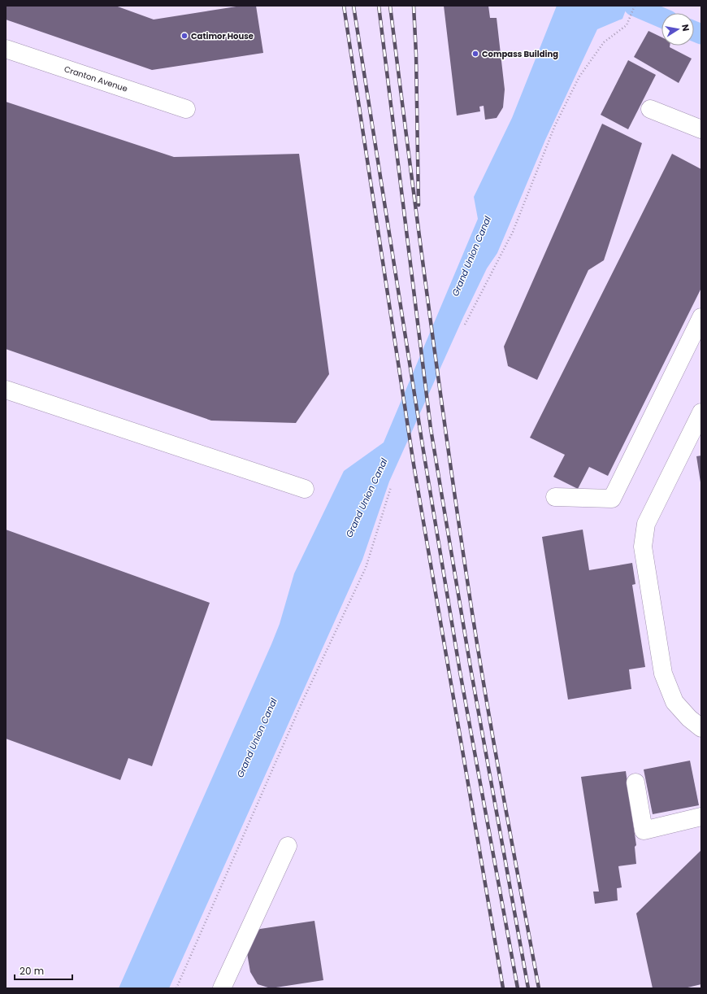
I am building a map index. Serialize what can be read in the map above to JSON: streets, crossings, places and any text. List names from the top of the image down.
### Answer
{
  "streets": {
    "street": ["Cranton Avenue"]
  },
  "water": ["Grand Union Canal"],
  "places": ["Catimor House", "Compass Building"],
  "scale_bar": "20 m",
  "north": "right"
}
